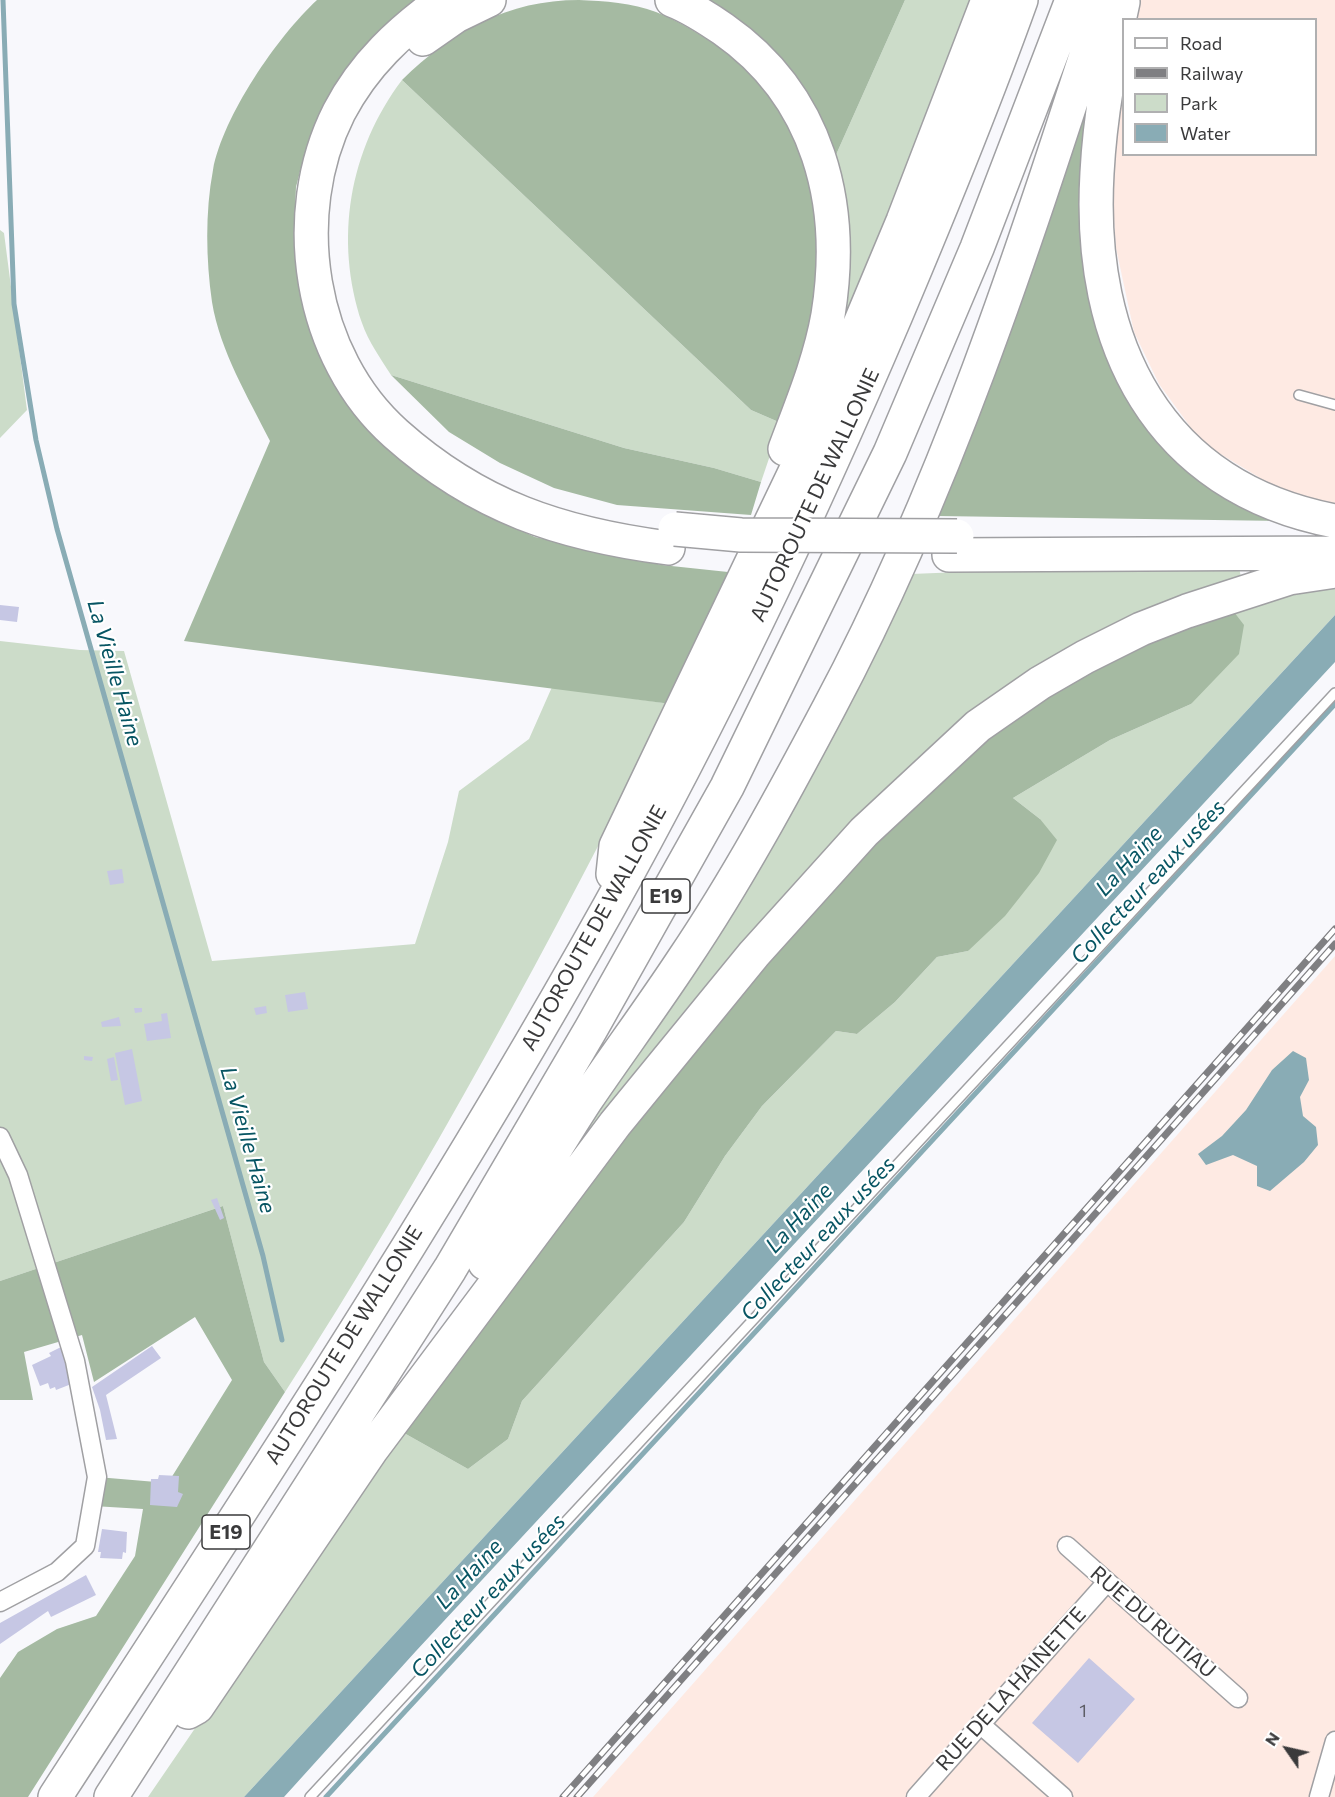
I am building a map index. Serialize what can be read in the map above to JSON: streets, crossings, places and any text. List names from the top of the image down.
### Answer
{
  "streets": {
    "highway": ["AUTOROUTE DE WALLONIE", "E19"],
    "street": ["RUE DU RUTIAU", "RUE DE LA HAINETTE"]
  },
  "crossings": [
    ["RUE DU RUTIAU", "RUE DE LA HAINETTE"]
  ],
  "water": ["La Vieille Haine", "La Haine", "Collecteur eaux usées"],
  "house_numbers": ["1"],
  "legend": [
    "Road",
    "Railway",
    "Park",
    "Water"
  ],
  "north": "top left"
}
